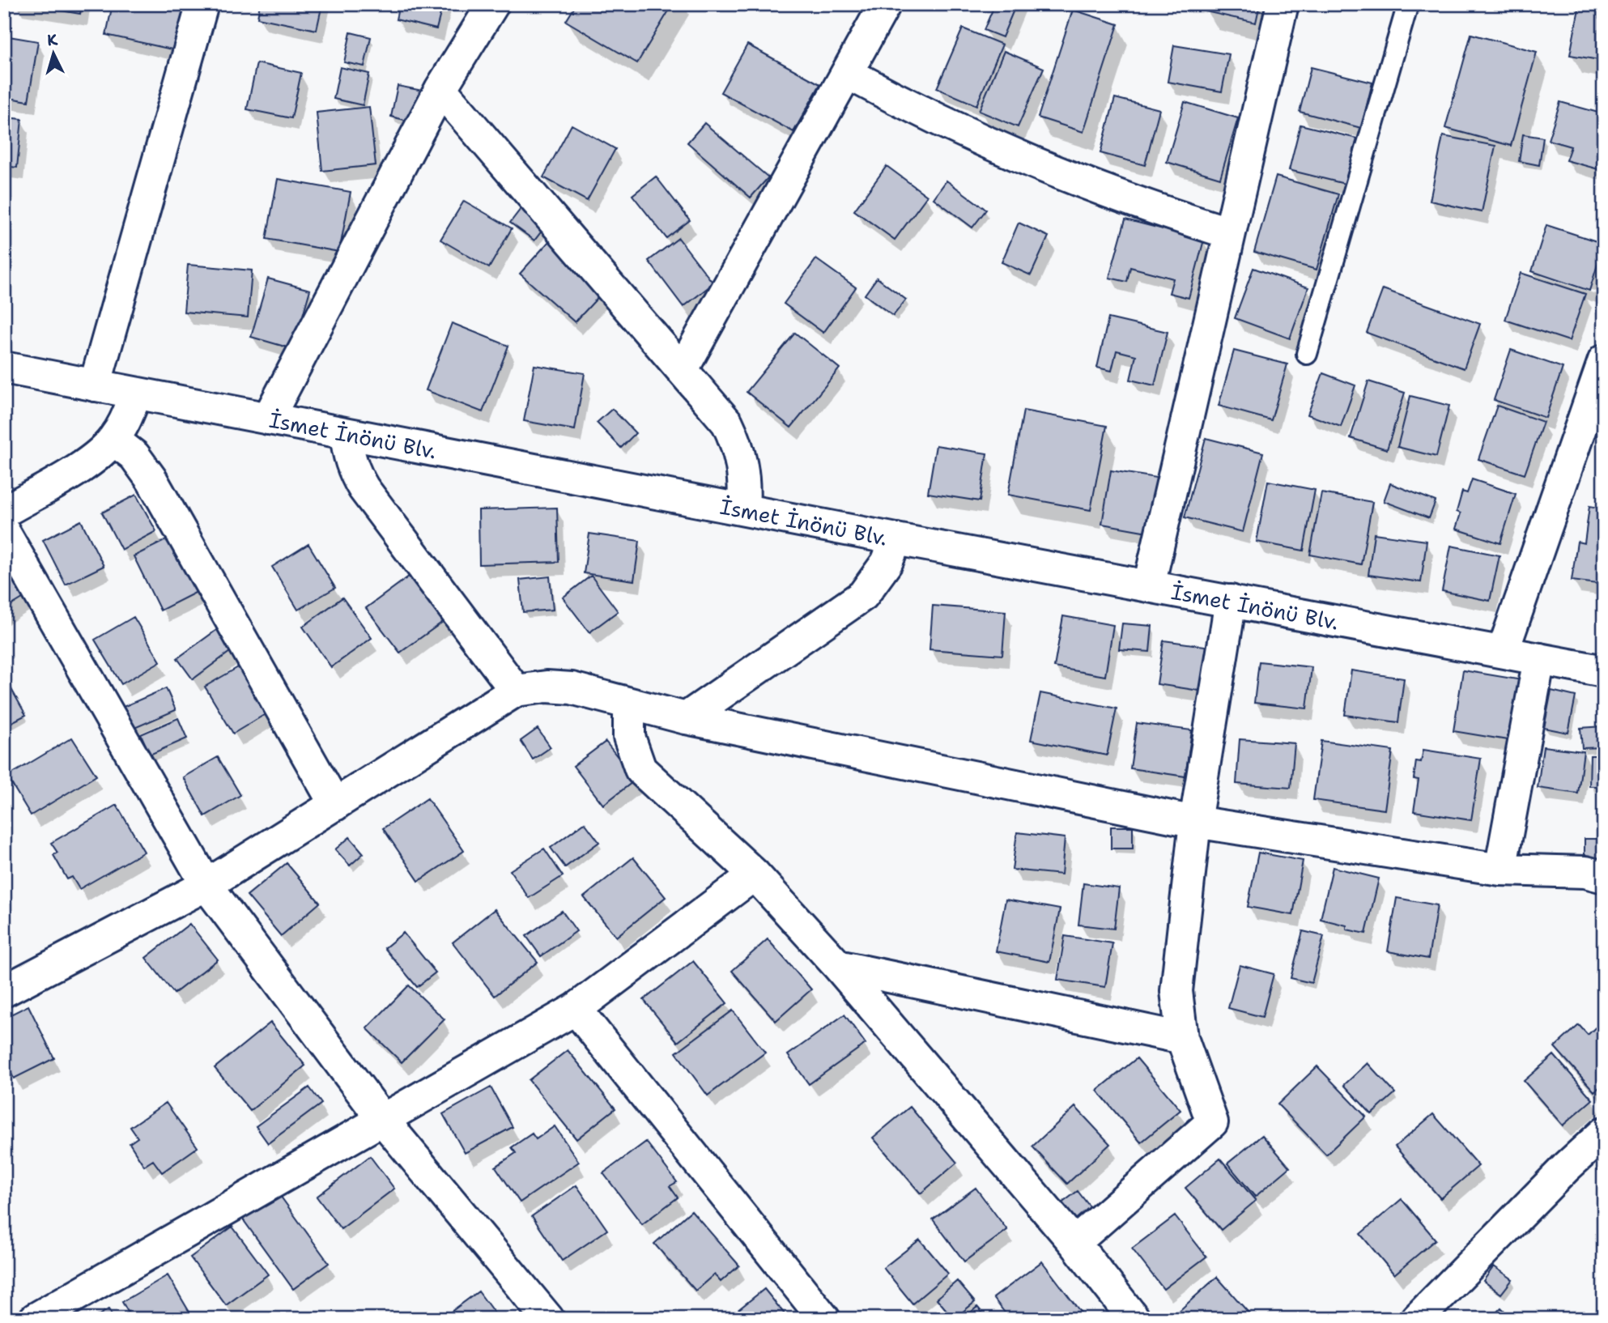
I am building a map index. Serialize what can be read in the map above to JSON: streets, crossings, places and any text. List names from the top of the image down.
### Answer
{
  "streets": {
    "street": ["İsmet İnönü Blv."]
  },
  "north": "top"
}
